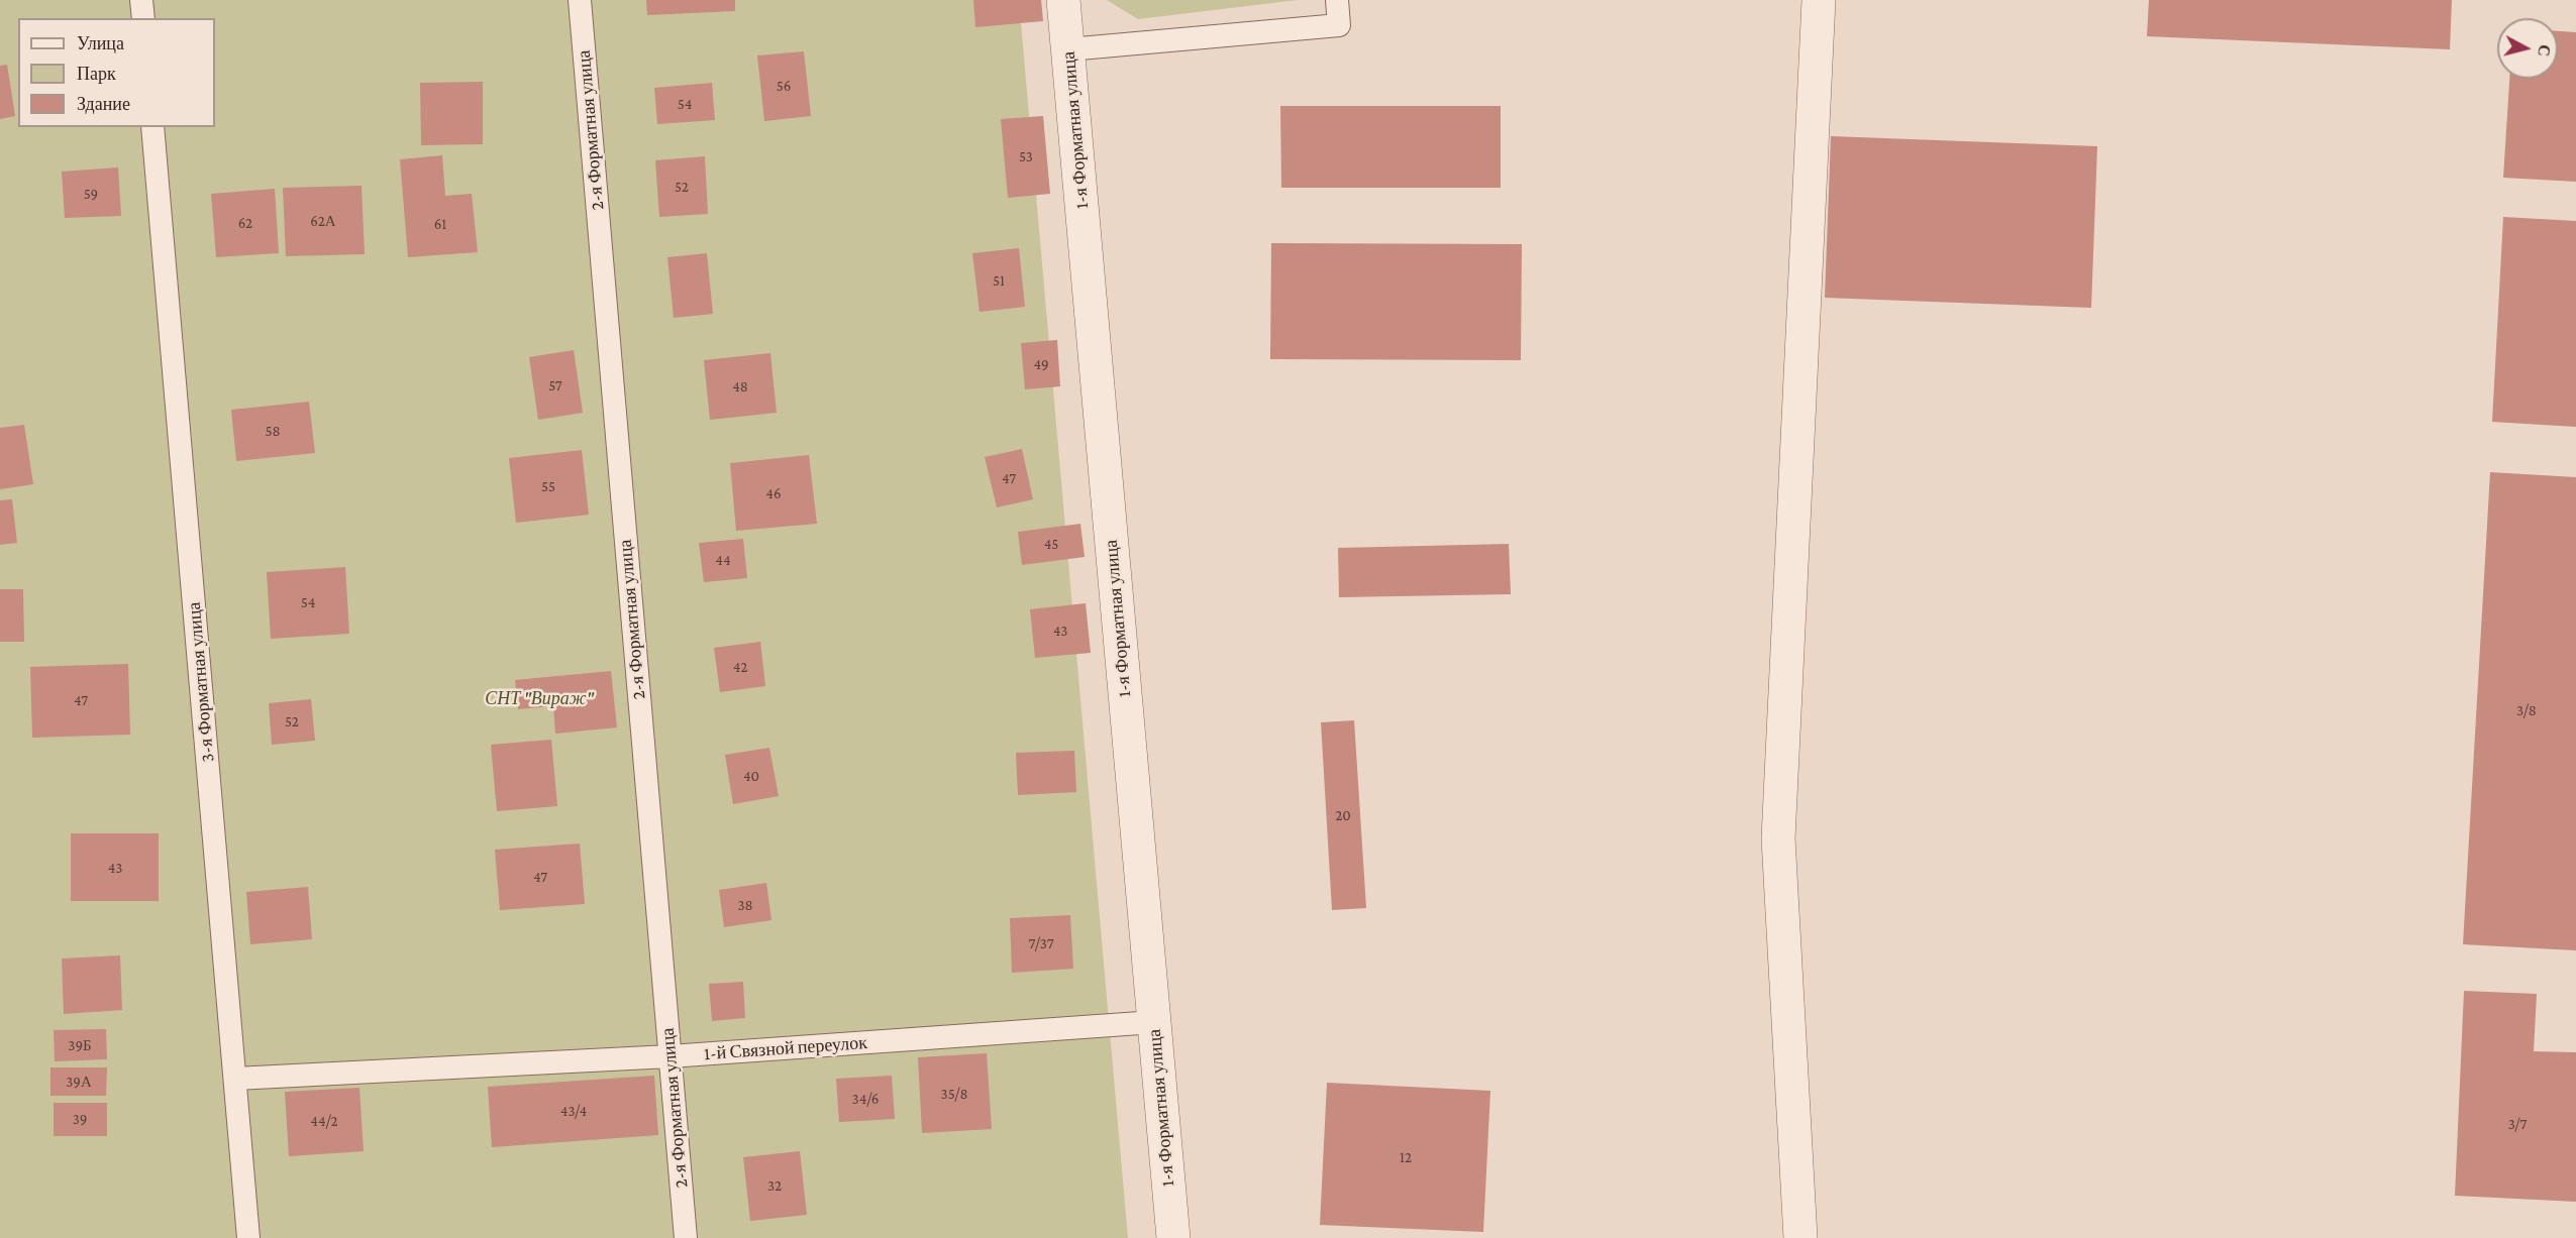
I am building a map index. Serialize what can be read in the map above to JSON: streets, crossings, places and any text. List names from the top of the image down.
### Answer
{
  "streets": {
    "street": ["1-я Форматная улица"],
    "lane": ["2-я Форматная улица", "3-я Форматная улица", "1-й Связной переулок"]
  },
  "crossings": [
    ["2-я Форматная улица", "1-й Связной переулок"],
    ["1-я Форматная улица", "1-й Связной переулок"],
    ["3-я Форматная улица", "1-й Связной переулок"]
  ],
  "parks": ["СНТ \"Вираж\""],
  "house_numbers": [
    "56",
    "54",
    "53",
    "52",
    "59",
    "62А",
    "62",
    "61",
    "51",
    "49",
    "57",
    "48",
    "58",
    "47",
    "55",
    "46",
    "45",
    "44",
    "54",
    "43",
    "42",
    "47",
    "3/8",
    "52",
    "40",
    "20",
    "43",
    "47",
    "38",
    "7/37",
    "39Б",
    "39А",
    "35/8",
    "34/6",
    "43/4",
    "39",
    "44/2",
    "3/7",
    "12",
    "32"
  ],
  "legend": ["Улица", "Парк", "Здание"],
  "north": "right"
}
